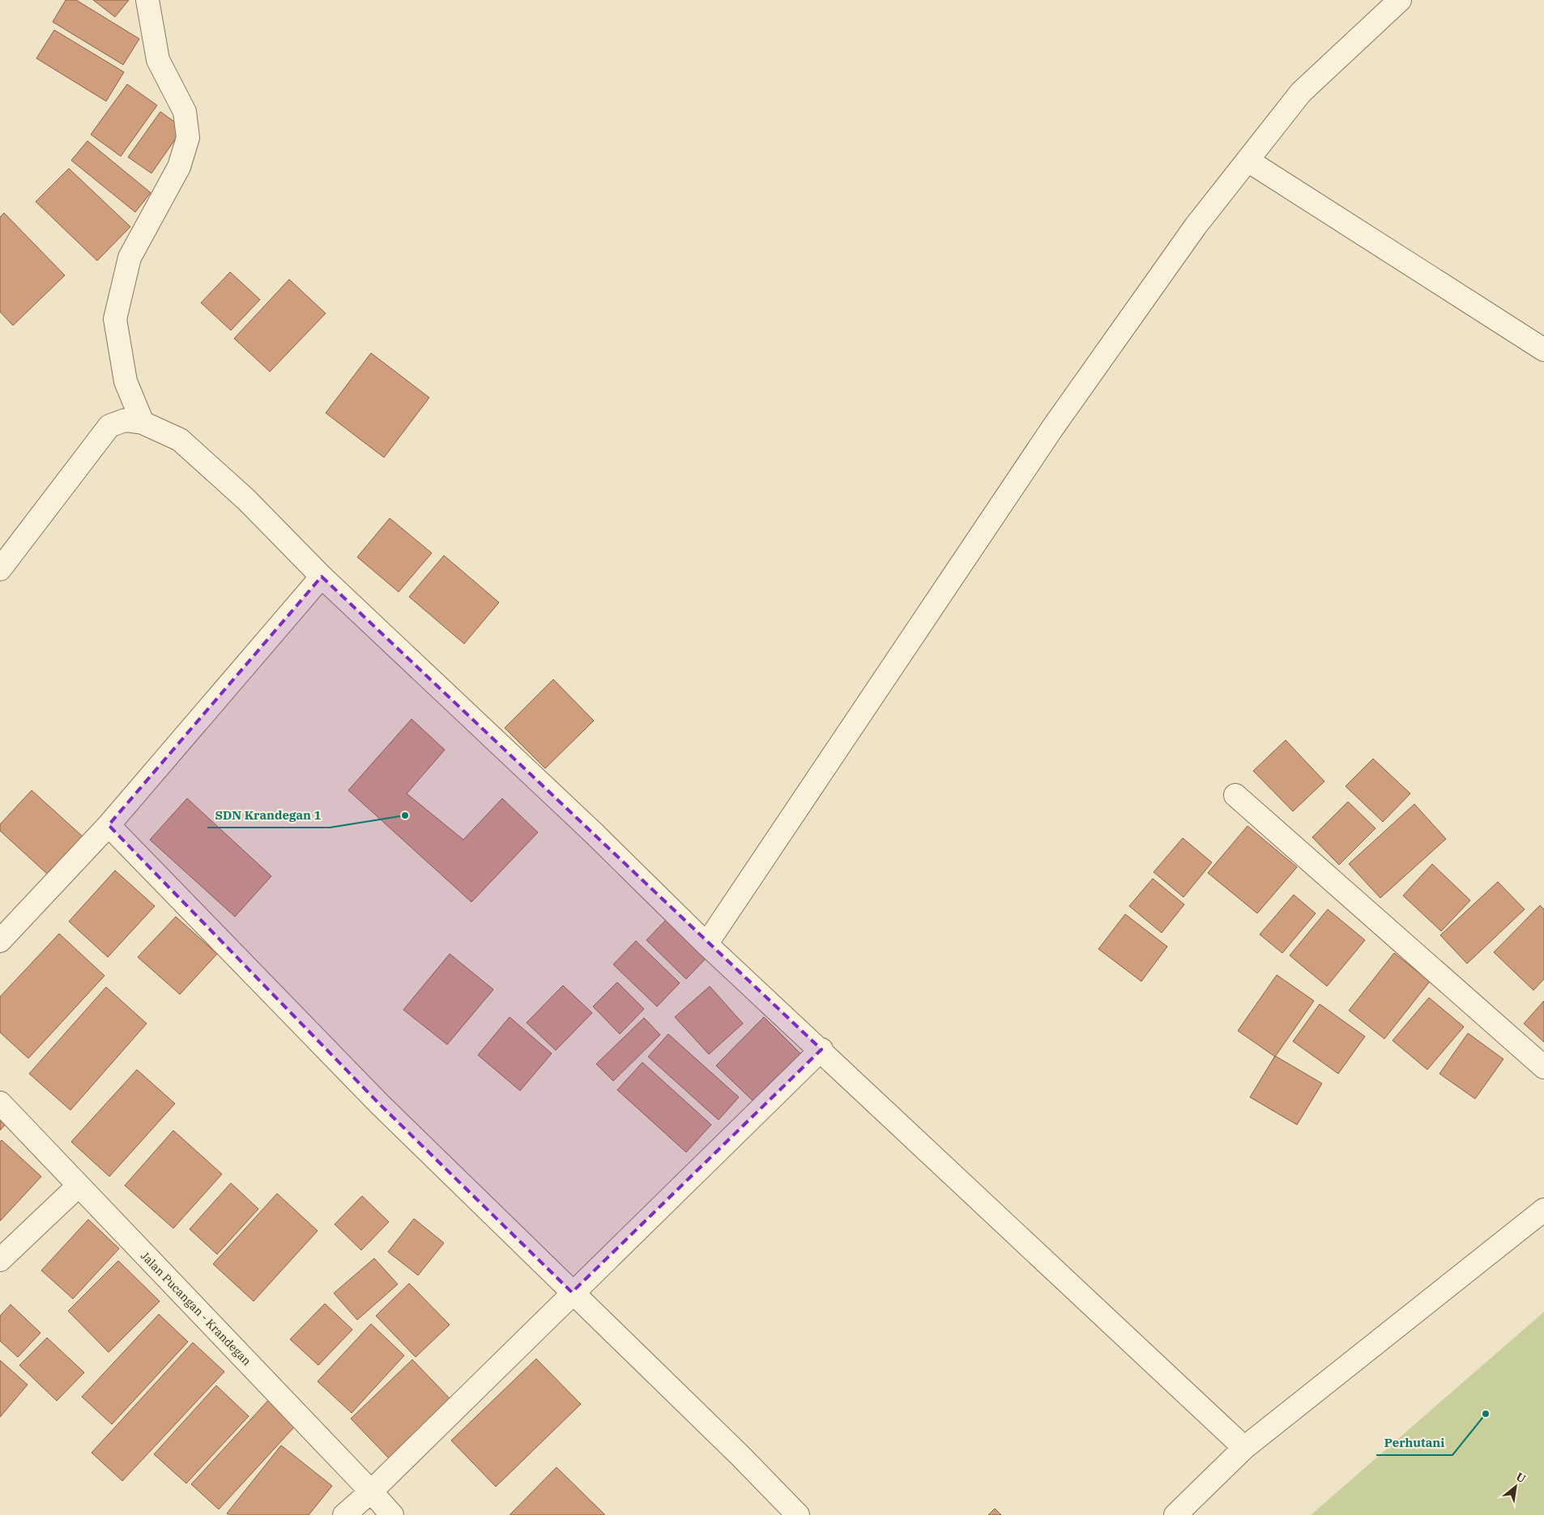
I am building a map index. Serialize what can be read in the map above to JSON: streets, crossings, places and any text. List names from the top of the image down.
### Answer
{
  "streets": {
    "street": ["Jalan Pucangan - Krandegan"]
  },
  "places": ["SDN Krandegan 1", "Perhutani"],
  "north": "top right"
}
